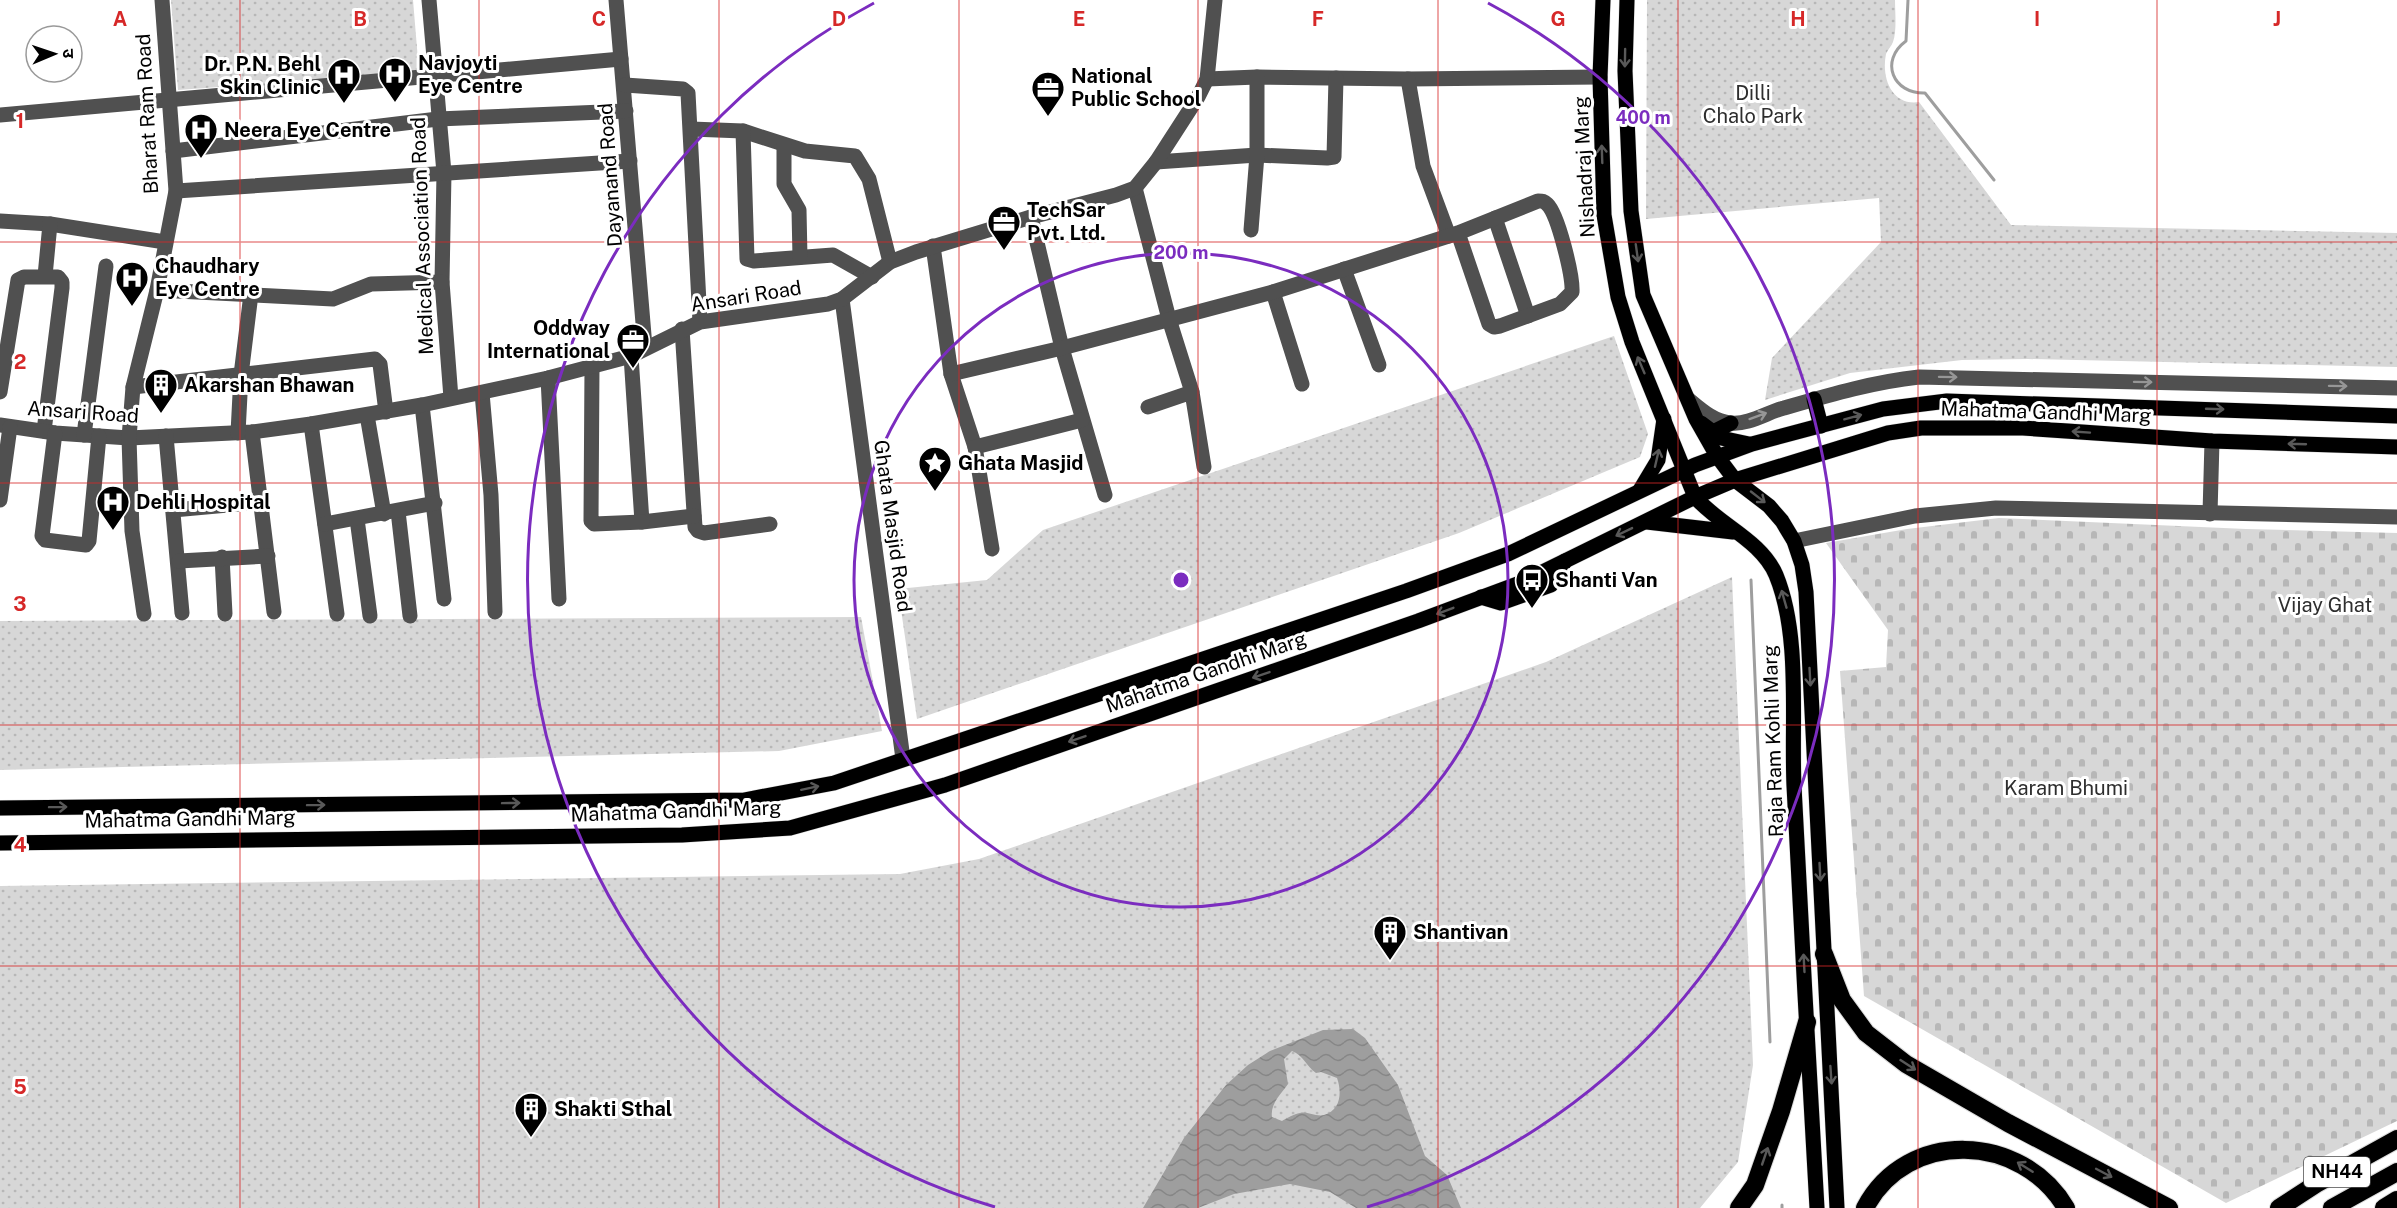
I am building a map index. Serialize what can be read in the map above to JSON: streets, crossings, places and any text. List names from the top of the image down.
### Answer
{
  "streets": {
    "highway": ["NH44"],
    "main road": ["Nishadraj Marg", "Mahatma Gandhi Marg", "Raja Ram Kohli Marg"],
    "street": [
      "Bharat Ram Road",
      "Dayanand Road",
      "Medical Association Road",
      "Ansari Road",
      "Ghata Masjid Road"
    ]
  },
  "crossings": [
    ["Bharat Ram Road", "Ansari Road"],
    ["Nishadraj Marg", "Mahatma Gandhi Marg"],
    ["Nishadraj Marg", "Raja Ram Kohli Marg"],
    ["Dayanand Road", "Ansari Road"],
    ["Medical Association Road", "Ansari Road"],
    ["Ansari Road", "Ghata Masjid Road"],
    ["Mahatma Gandhi Marg", "Ghata Masjid Road"],
    ["Mahatma Gandhi Marg", "Raja Ram Kohli Marg"]
  ],
  "parks": ["Dilli Chalo Park", "Vijay Ghat", "Karam Bhumi"],
  "places": {
    "hospital": [
      "Navjoyti Eye Centre",
      "Dr. P.N. Behl Skin Clinic",
      "Neera Eye Centre",
      "Chaudhary Eye Centre",
      "Dehli Hospital"
    ],
    "office": ["National Public School", "TechSar Pvt. Ltd.", "Oddway International"],
    "building": ["Akarshan Bhawan", "Shantivan", "Shakti Sthal"],
    "place": ["Ghata Masjid"],
    "bus stop": ["Shanti Van"]
  },
  "north": "right",
  "grid": {
    "columns": [
      "A",
      "B",
      "C",
      "D",
      "E",
      "F",
      "G",
      "H",
      "I",
      "J"
    ],
    "rows": [
      "1",
      "2",
      "3",
      "4",
      "5"
    ]
  },
  "rings": ["400 m", "200 m"]
}
